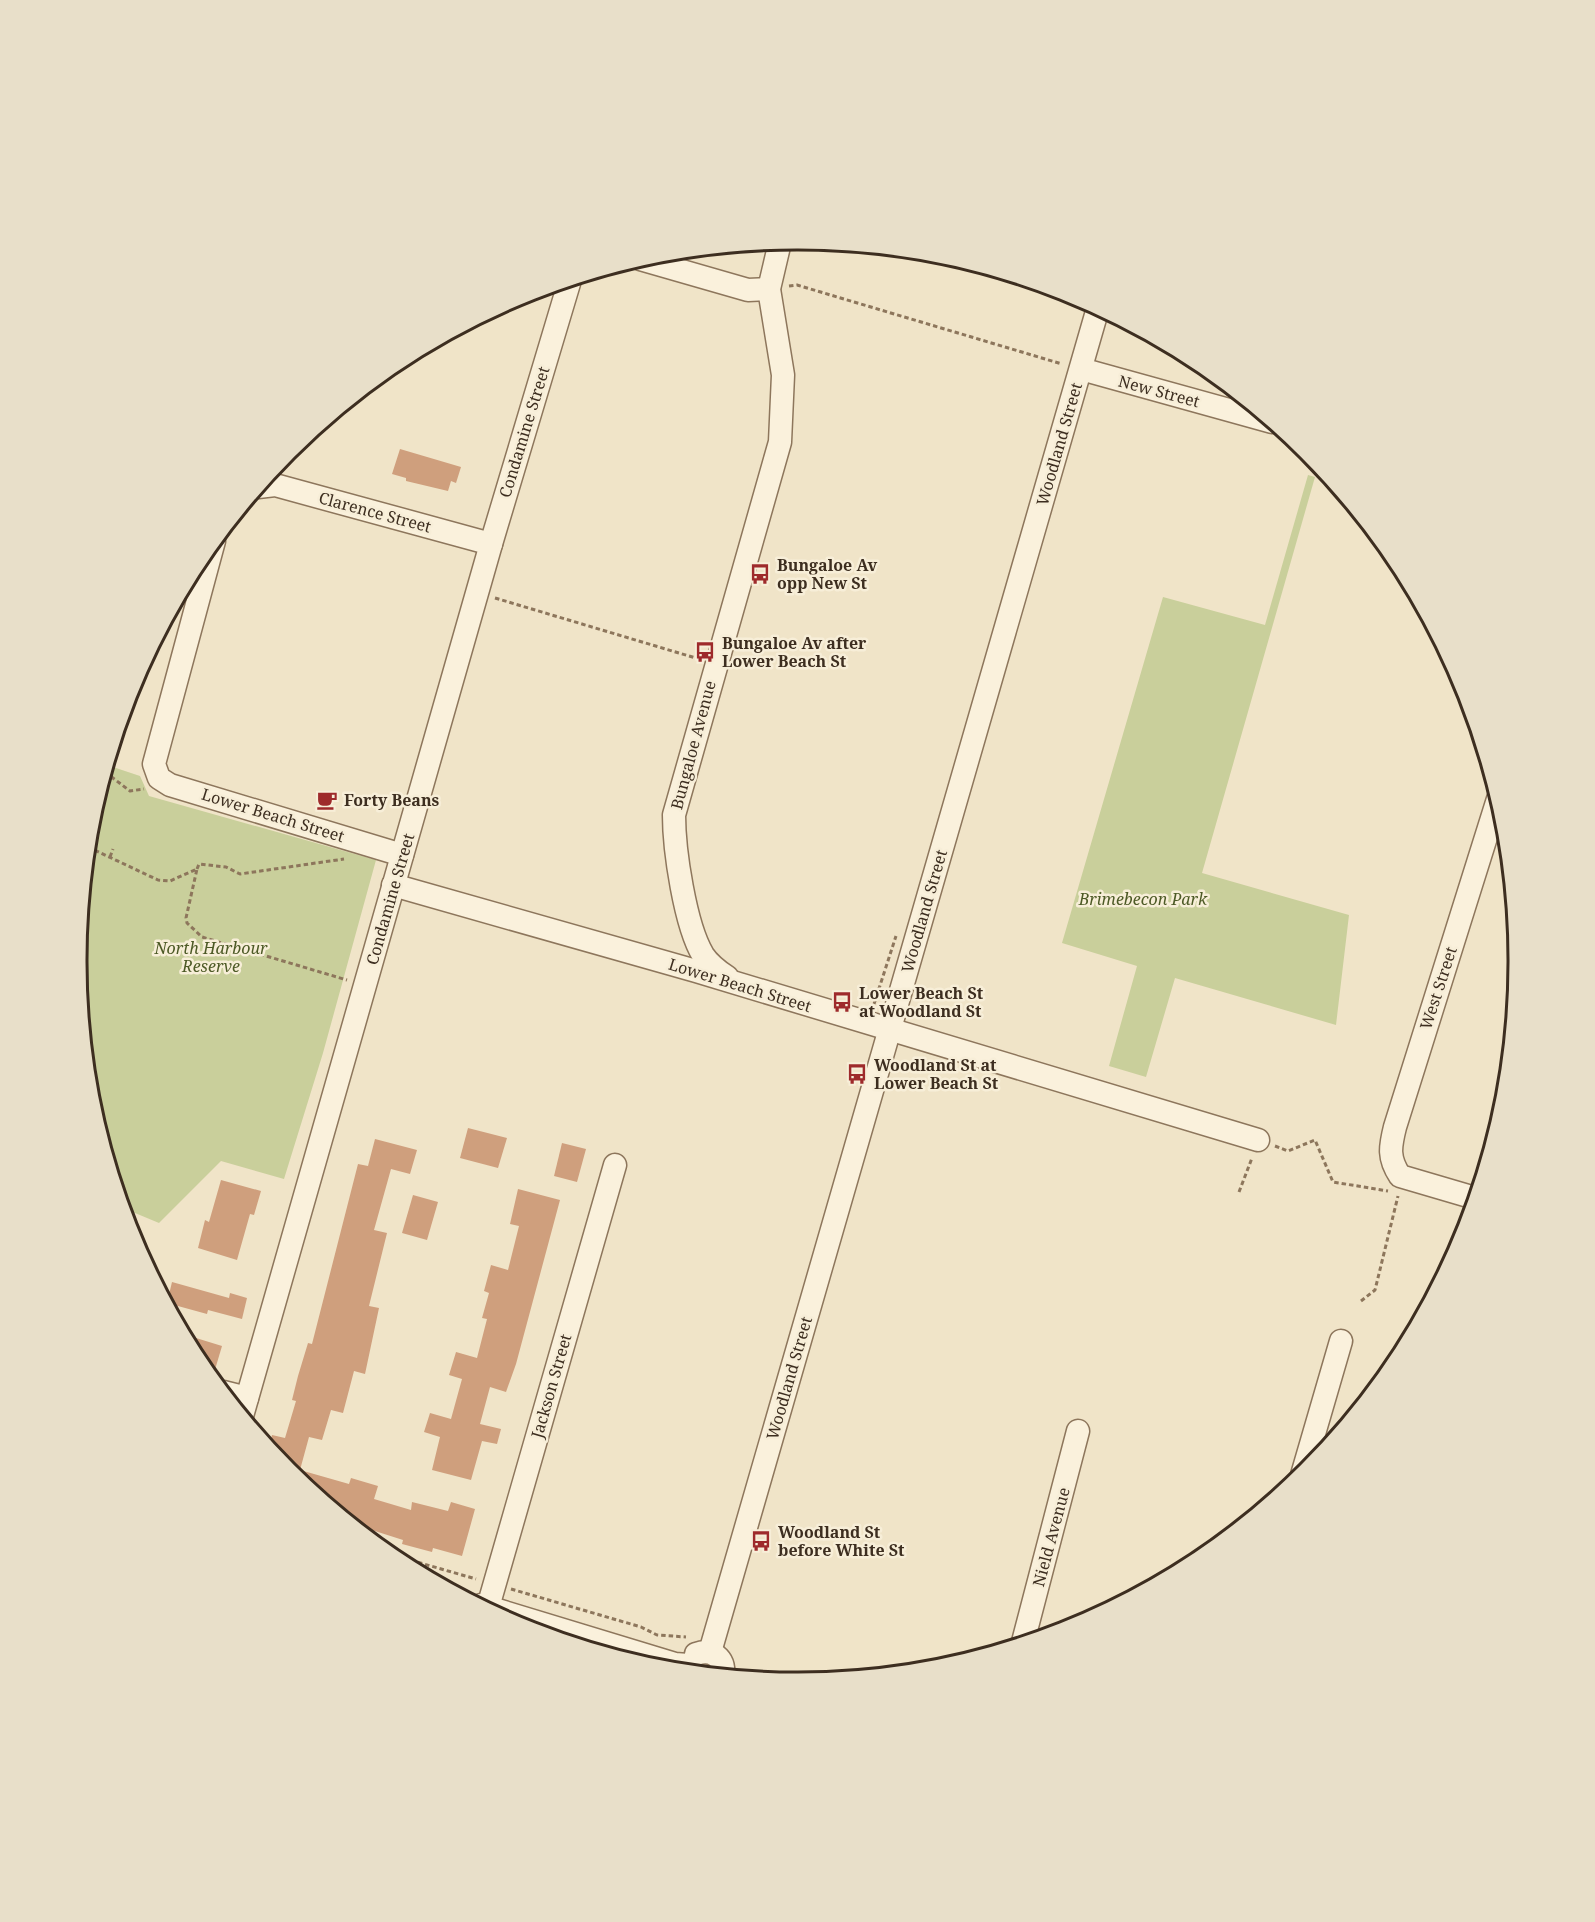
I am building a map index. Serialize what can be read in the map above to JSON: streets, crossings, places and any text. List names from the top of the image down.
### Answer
{
  "streets": {
    "street": [
      "New Street",
      "Condamine Street",
      "Woodland Street",
      "Clarence Street",
      "Bungaloe Avenue",
      "Lower Beach Street",
      "West Street",
      "Jackson Street",
      "Nield Avenue"
    ]
  },
  "crossings": [
    ["New Street", "Woodland Street"],
    ["Condamine Street", "Clarence Street"],
    ["Condamine Street", "Lower Beach Street"],
    ["Woodland Street", "Lower Beach Street"],
    ["Bungaloe Avenue", "Lower Beach Street"]
  ],
  "parks": ["Brimebecon Park", "North Harbour Reserve"],
  "places": {
    "bus stop": [
      "Bungaloe Av opp New St",
      "Bungaloe Av after Lower Beach St",
      "Lower Beach St at Woodland St",
      "Woodland St at Lower Beach St",
      "Woodland St before White St"
    ],
    "cafe": ["Forty Beans"]
  }
}
